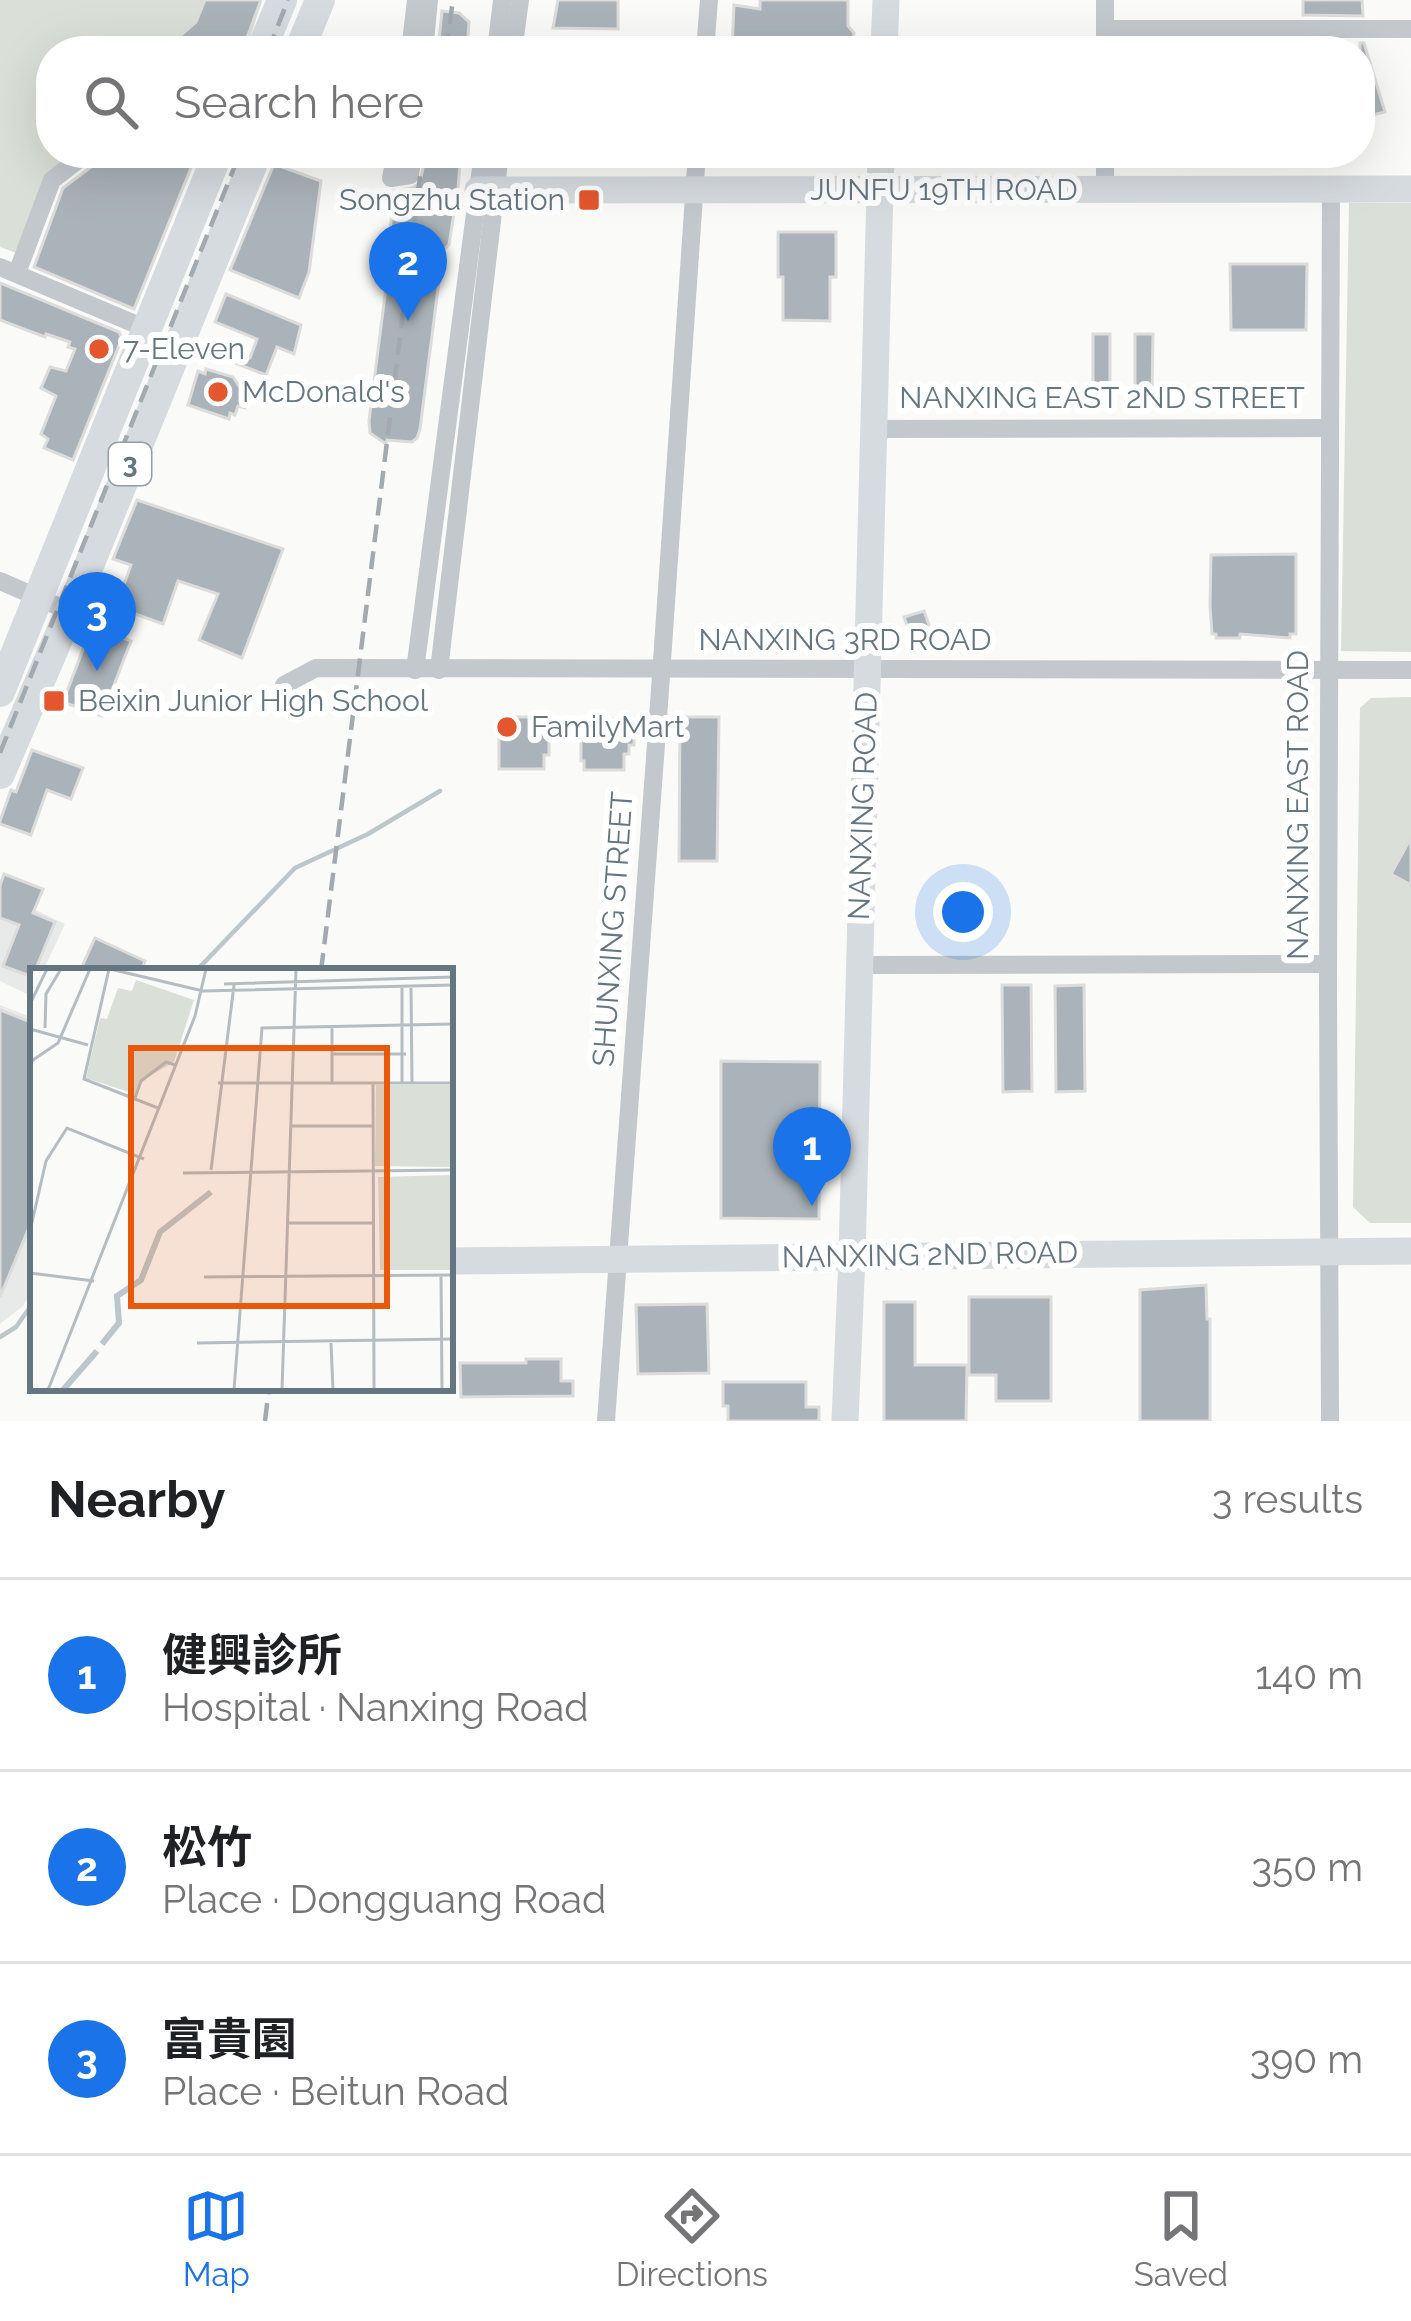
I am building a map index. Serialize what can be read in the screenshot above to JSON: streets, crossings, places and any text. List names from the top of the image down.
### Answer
{
  "streets": {
    "main road": ["3"],
    "street": [
      "JUNFU 19TH ROAD",
      "NANXING EAST 2ND STREET",
      "NANXING 3RD ROAD",
      "NANXING EAST ROAD",
      "NANXING ROAD",
      "SHUNXING STREET",
      "NANXING 2ND ROAD"
    ]
  },
  "crossings": [
    ["JUNFU 19TH ROAD", "NANXING EAST ROAD"],
    ["JUNFU 19TH ROAD", "NANXING ROAD"],
    ["JUNFU 19TH ROAD", "SHUNXING STREET"],
    ["NANXING EAST 2ND STREET", "NANXING EAST ROAD"],
    ["NANXING EAST 2ND STREET", "NANXING ROAD"],
    ["NANXING 3RD ROAD", "NANXING EAST ROAD"],
    ["NANXING 3RD ROAD", "NANXING ROAD"],
    ["NANXING 3RD ROAD", "SHUNXING STREET"],
    ["NANXING EAST ROAD", "NANXING 2ND ROAD"],
    ["NANXING ROAD", "NANXING 2ND ROAD"],
    ["SHUNXING STREET", "NANXING 2ND ROAD"]
  ],
  "places": {
    "transit": ["Songzhu Station", "Beixin Junior High School"],
    "other": ["7-Eleven", "McDonald's", "FamilyMart"]
  },
  "page": {
    "search": "Search here",
    "pins": ["2", "3", "1"],
    "heading": ["Nearby", "3 results"],
    "list": [
      {
        "mark": "1",
        "name": "健興診所",
        "note": "Hospital · Nanxing Road",
        "value": "140 m"
      },
      {
        "mark": "2",
        "name": "松竹",
        "note": "Place · Dongguang Road",
        "value": "350 m"
      },
      {
        "mark": "3",
        "name": "富貴園",
        "note": "Place · Beitun Road",
        "value": "390 m"
      }
    ],
    "nav": ["Map", "Directions", "Saved"]
  }
}
